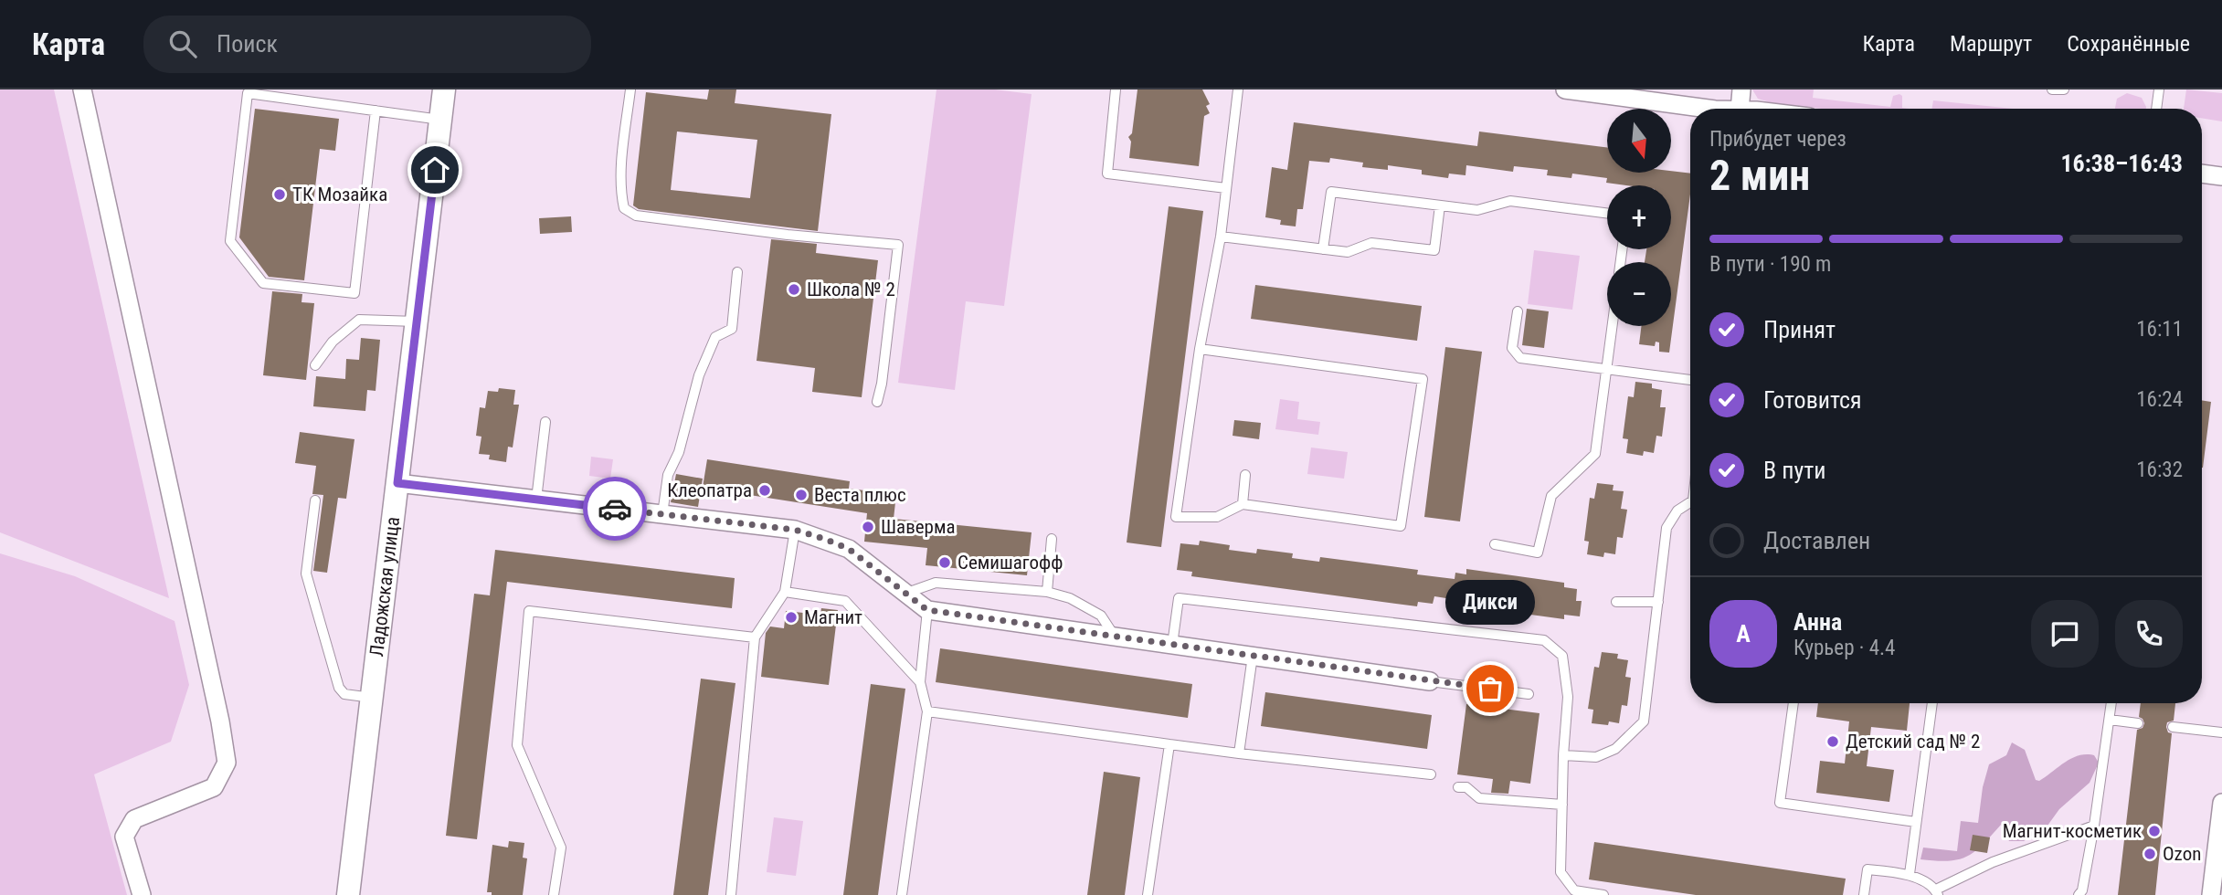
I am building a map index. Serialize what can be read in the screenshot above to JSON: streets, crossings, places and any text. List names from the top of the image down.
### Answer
{
  "streets": {
    "street": ["Ладожская улица"]
  },
  "places": [
    "ТК Мозайка",
    "Школа № 2",
    "Клеопатра",
    "Веста плюс",
    "Шаверма",
    "Семишагофф",
    "Магнит",
    "Дикси",
    "Детский сад № 2",
    "Магнит-косметик",
    "Ozon"
  ],
  "north": "bottom",
  "page": {
    "header": "Карта",
    "search": "Поиск",
    "nav": ["Карта", "Маршрут", "Сохранённые"],
    "map_buttons": ["+", "−"],
    "heading": ["2 мин", "Прибудет через", "16:38–16:43"],
    "panel": ["Анна", "Курьер · 4.4"],
    "bar": "В пути · 190 m",
    "list": [
      ["Принят", "16:11"],
      ["Готовится", "16:24"],
      ["В пути", "16:32"],
      "Доставлен"
    ],
    "bubble": "Дикси",
    "round": "А"
  }
}
